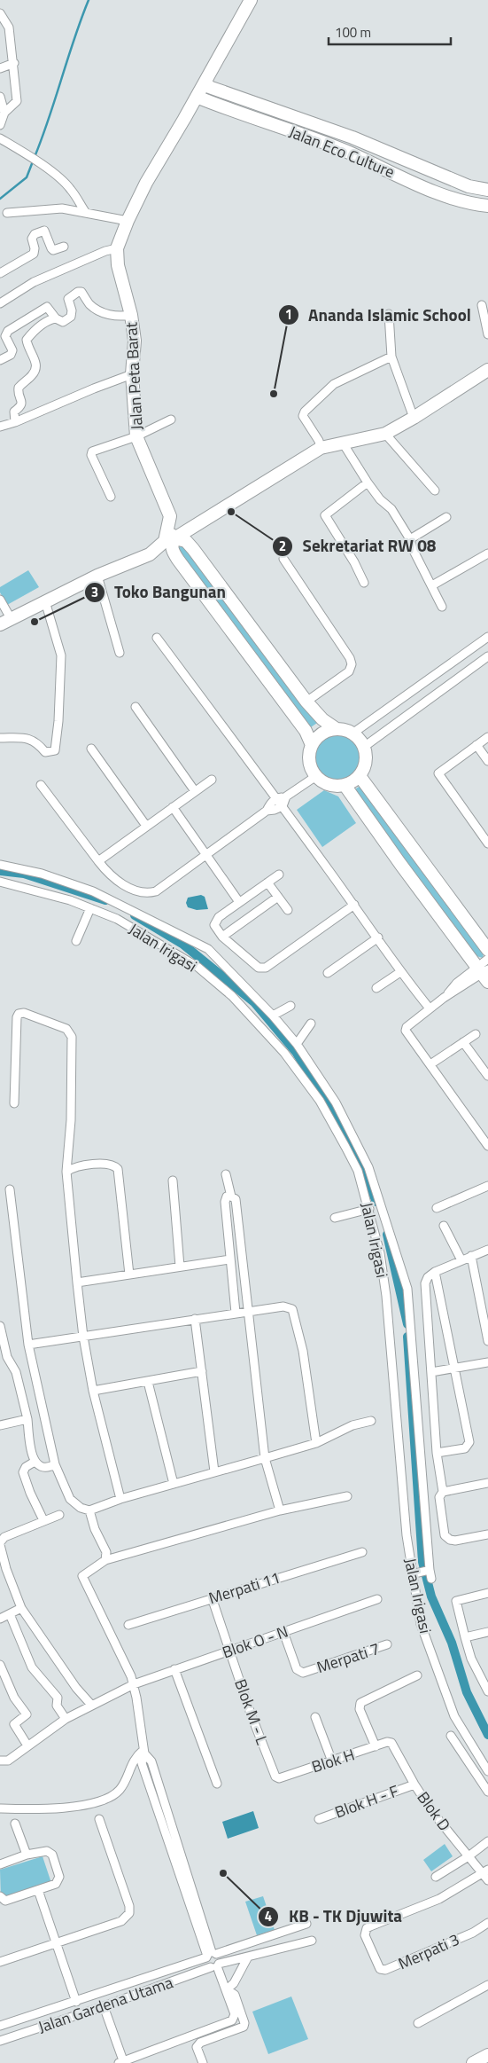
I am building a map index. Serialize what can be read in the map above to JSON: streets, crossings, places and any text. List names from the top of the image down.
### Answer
{
  "streets": {
    "street": [
      "Jalan Eco Culture",
      "Jalan Peta Barat",
      "Jalan Irigasi",
      "Merpati 11",
      "Blok O - N",
      "Merpati 7",
      "Blok M - L",
      "Blok H",
      "Blok H - F",
      "Blok D",
      "Merpati 3",
      "Jalan Gardena Utama"
    ]
  },
  "crossings": [
    ["Jalan Eco Culture", "Jalan Peta Barat"],
    ["Merpati 11", "Blok M - L"],
    ["Blok O - N", "Merpati 7"],
    ["Blok O - N", "Blok M - L"],
    ["Blok M - L", "Blok H"],
    ["Blok H", "Blok D"],
    ["Blok H - F", "Blok D"],
    ["Blok D", "Merpati 3"]
  ],
  "places": [
    "Ananda Islamic School",
    "Sekretariat RW 08",
    "Toko Bangunan",
    "KB - TK Djuwita"
  ],
  "scale_bar": "100 m"
}
